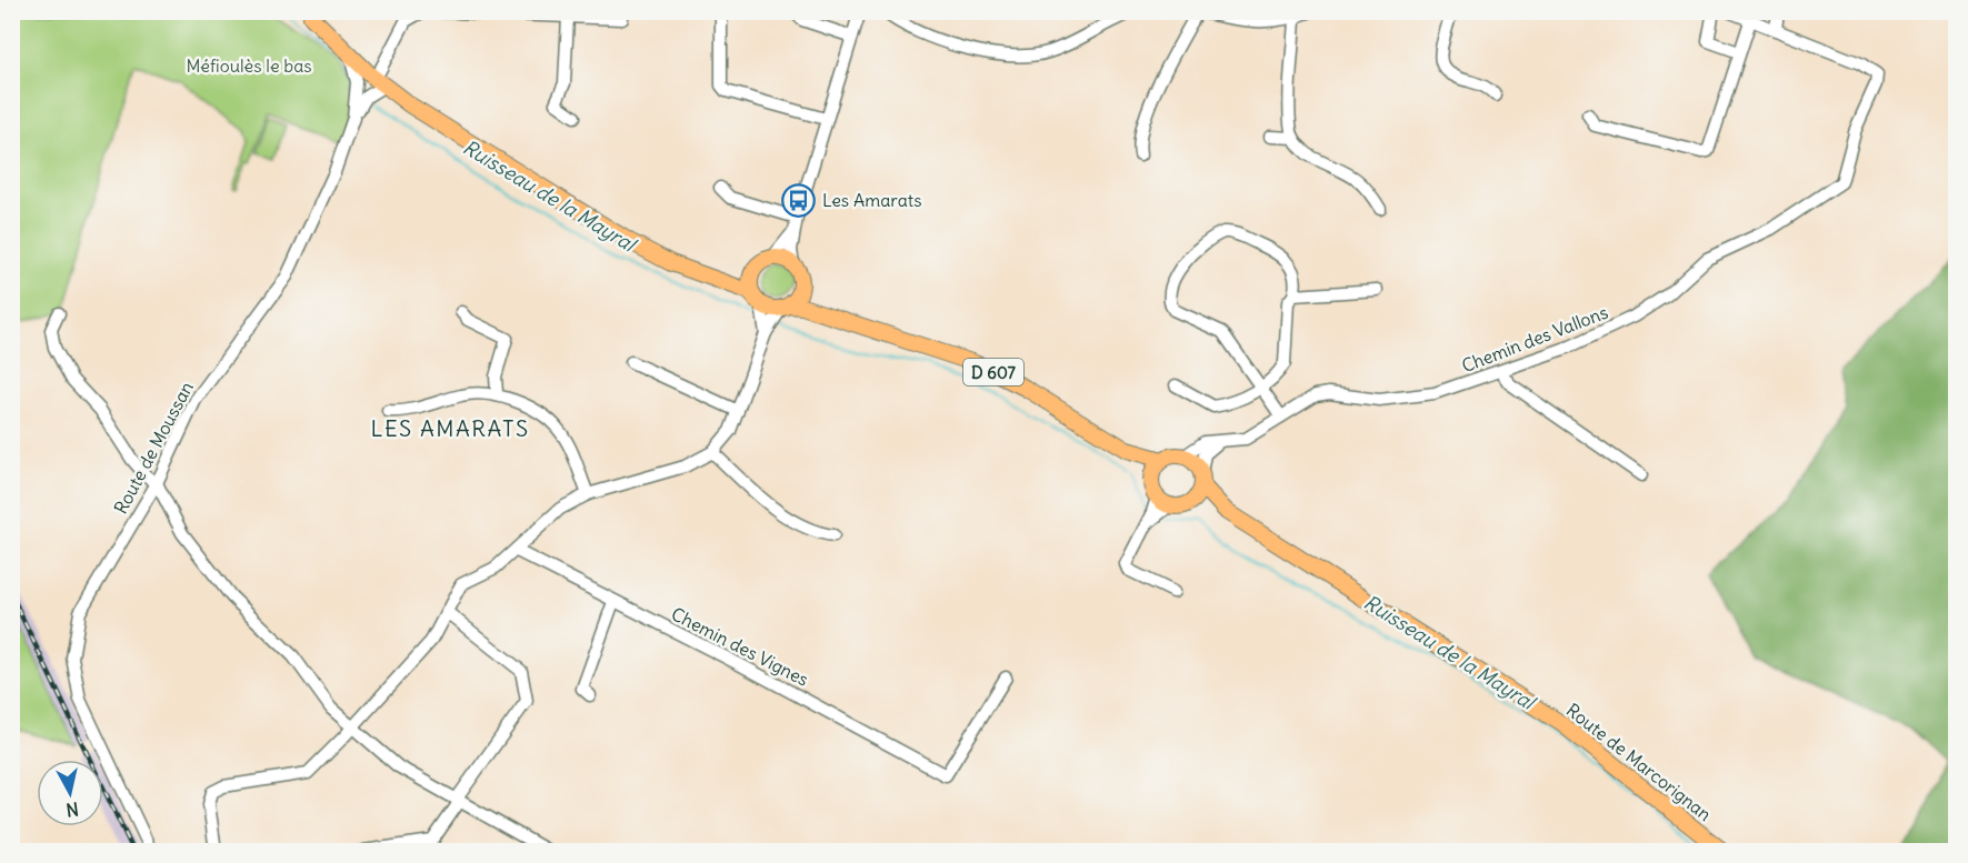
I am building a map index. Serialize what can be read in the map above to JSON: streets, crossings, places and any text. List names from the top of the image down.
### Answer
{
  "streets": {
    "main road": ["D 607", "Route de Marcorignan"],
    "street": ["Chemin des Vallons", "Route de Moussan", "Chemin des Vignes"]
  },
  "crossings": [
    ["Chemin des Vallons", "D 607"],
    ["Chemin des Vallons", "Route de Marcorignan"],
    ["D 607", "Route de Marcorignan"]
  ],
  "districts": ["LES AMARATS"],
  "water": ["Ruisseau de la Mayral"],
  "parks": ["Méfioulès le bas"],
  "places": {
    "bus stop": ["Les Amarats"]
  },
  "north": "bottom"
}
